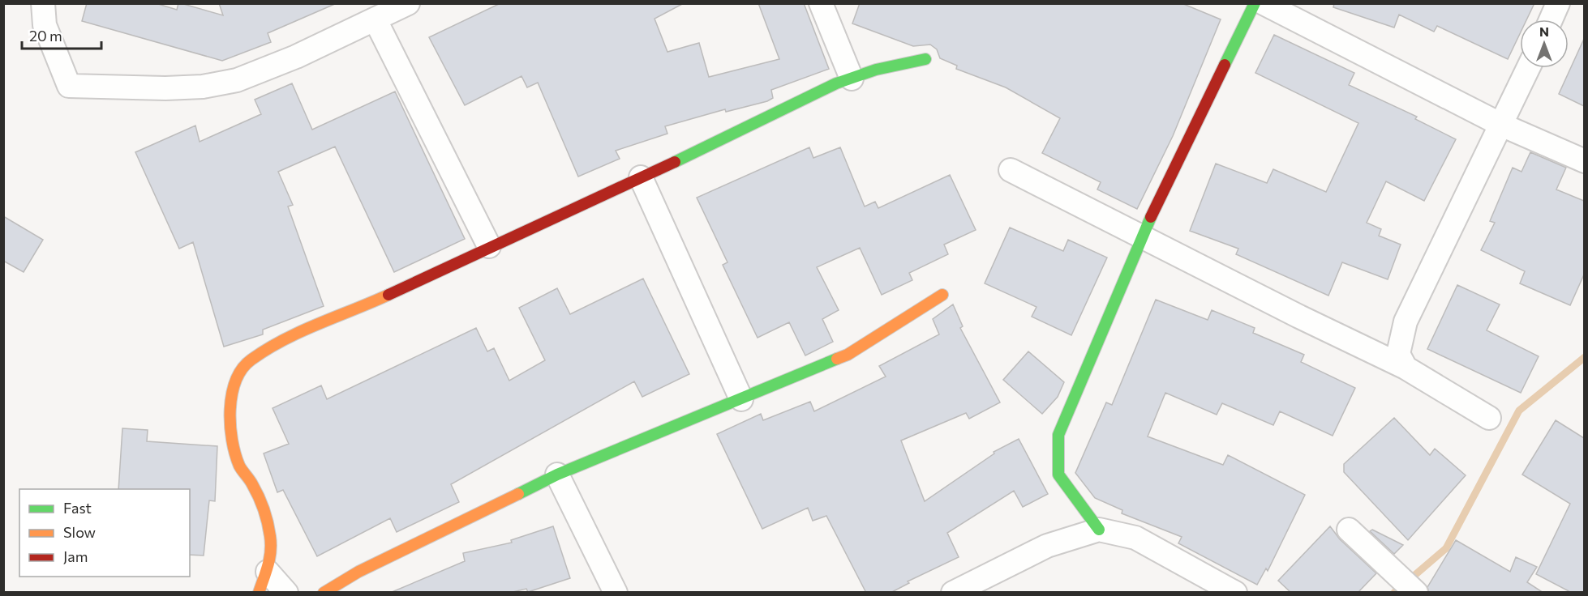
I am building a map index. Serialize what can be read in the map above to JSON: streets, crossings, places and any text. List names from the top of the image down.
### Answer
{
  "legend": ["Fast", "Slow", "Jam"],
  "scale_bar": "20 m",
  "north": "top"
}
